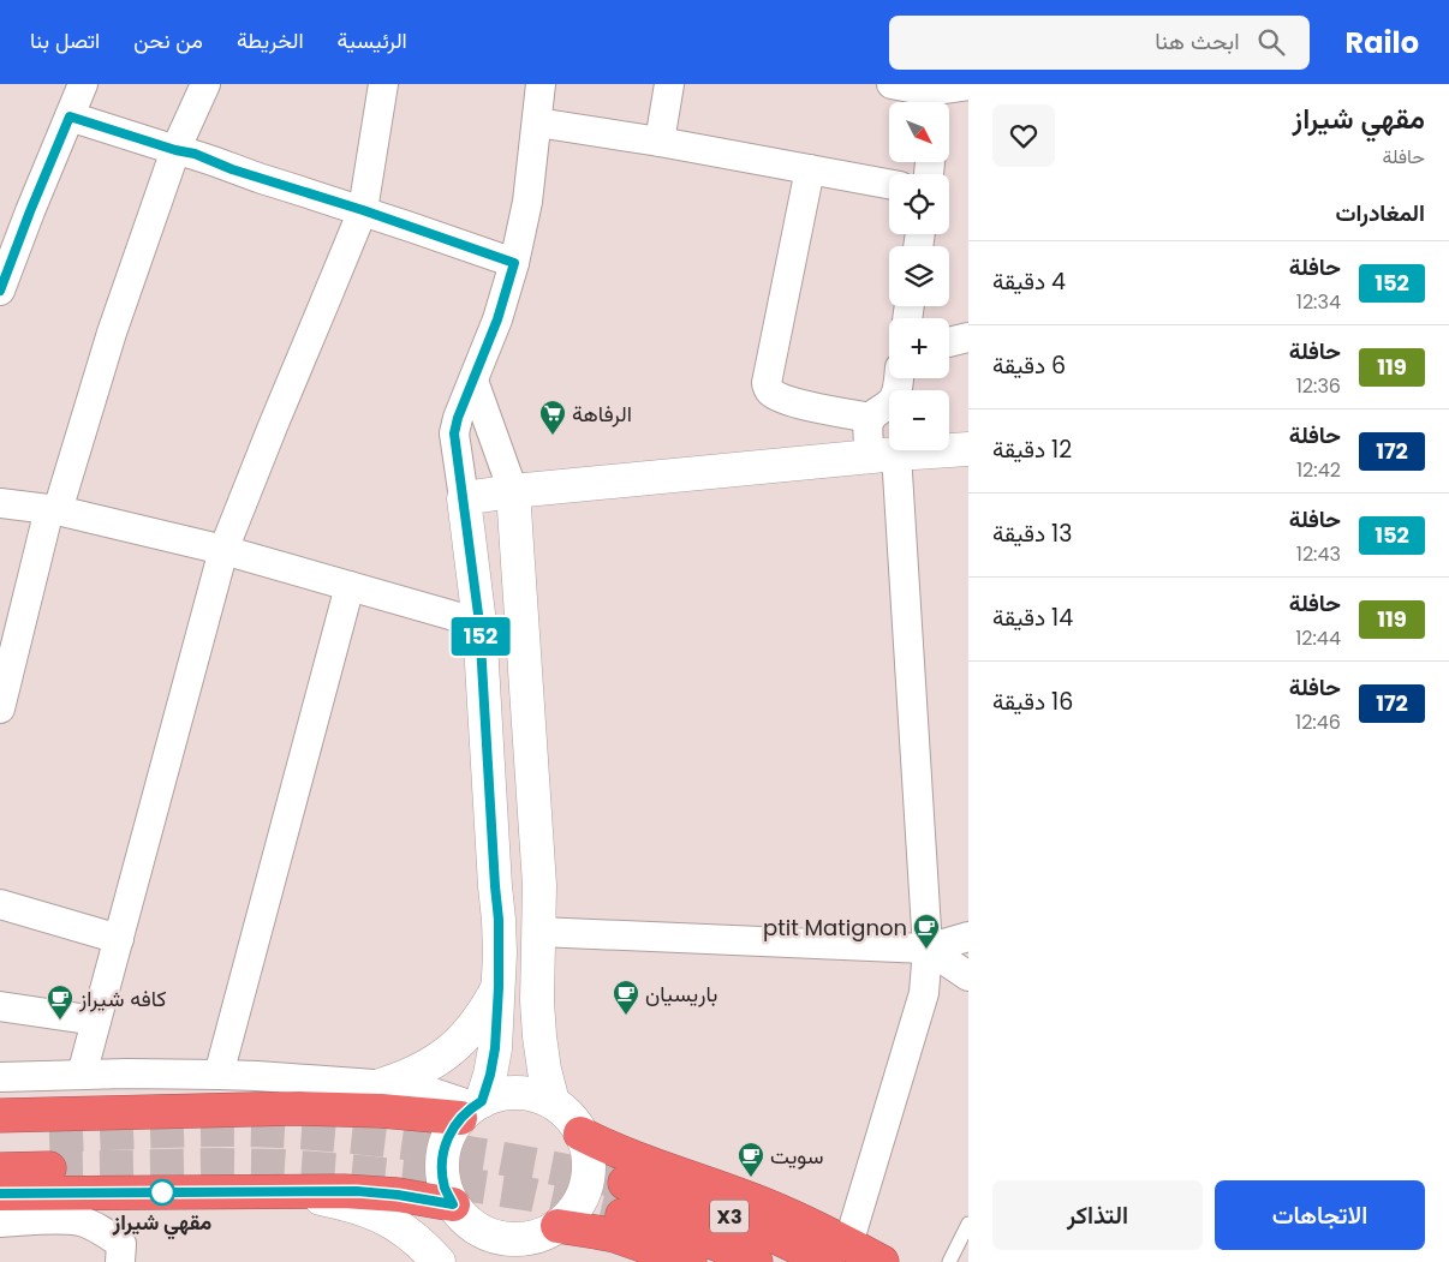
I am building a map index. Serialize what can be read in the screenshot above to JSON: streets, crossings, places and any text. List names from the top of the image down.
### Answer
{
  "streets": {
    "highway": ["X3"]
  },
  "places": {
    "supermarket": ["الرفاهة"],
    "cafe": [
      "ptit Matignon",
      "باريسيان",
      "کافه شيراز",
      "سويت"
    ],
    "other": ["مقهي شيراز"]
  },
  "lines": ["bus line 152"],
  "north": "bottom right",
  "page": {
    "header": "Railo",
    "search": "ابحث هنا",
    "nav": [
      "الرئيسية",
      "الخريطة",
      "من نحن",
      "اتصل بنا"
    ],
    "heading": [
      ["مقهي شيراز", "حافلة"],
      "المغادرات"
    ],
    "on_map": "152",
    "map_buttons": ["+", "−"],
    "list": [
      {
        "mark": "152",
        "name": "حافلة",
        "note": "12:34",
        "value": "4 دقيقة"
      },
      {
        "mark": "119",
        "name": "حافلة",
        "note": "12:36",
        "value": "6 دقيقة"
      },
      {
        "mark": "172",
        "name": "حافلة",
        "note": "12:42",
        "value": "12 دقيقة"
      },
      {
        "mark": "152",
        "name": "حافلة",
        "note": "12:43",
        "value": "13 دقيقة"
      },
      {
        "mark": "119",
        "name": "حافلة",
        "note": "12:44",
        "value": "14 دقيقة"
      },
      {
        "mark": "172",
        "name": "حافلة",
        "note": "12:46",
        "value": "16 دقيقة"
      }
    ],
    "buttons": ["الاتجاهات", "التذاكر"]
  }
}
